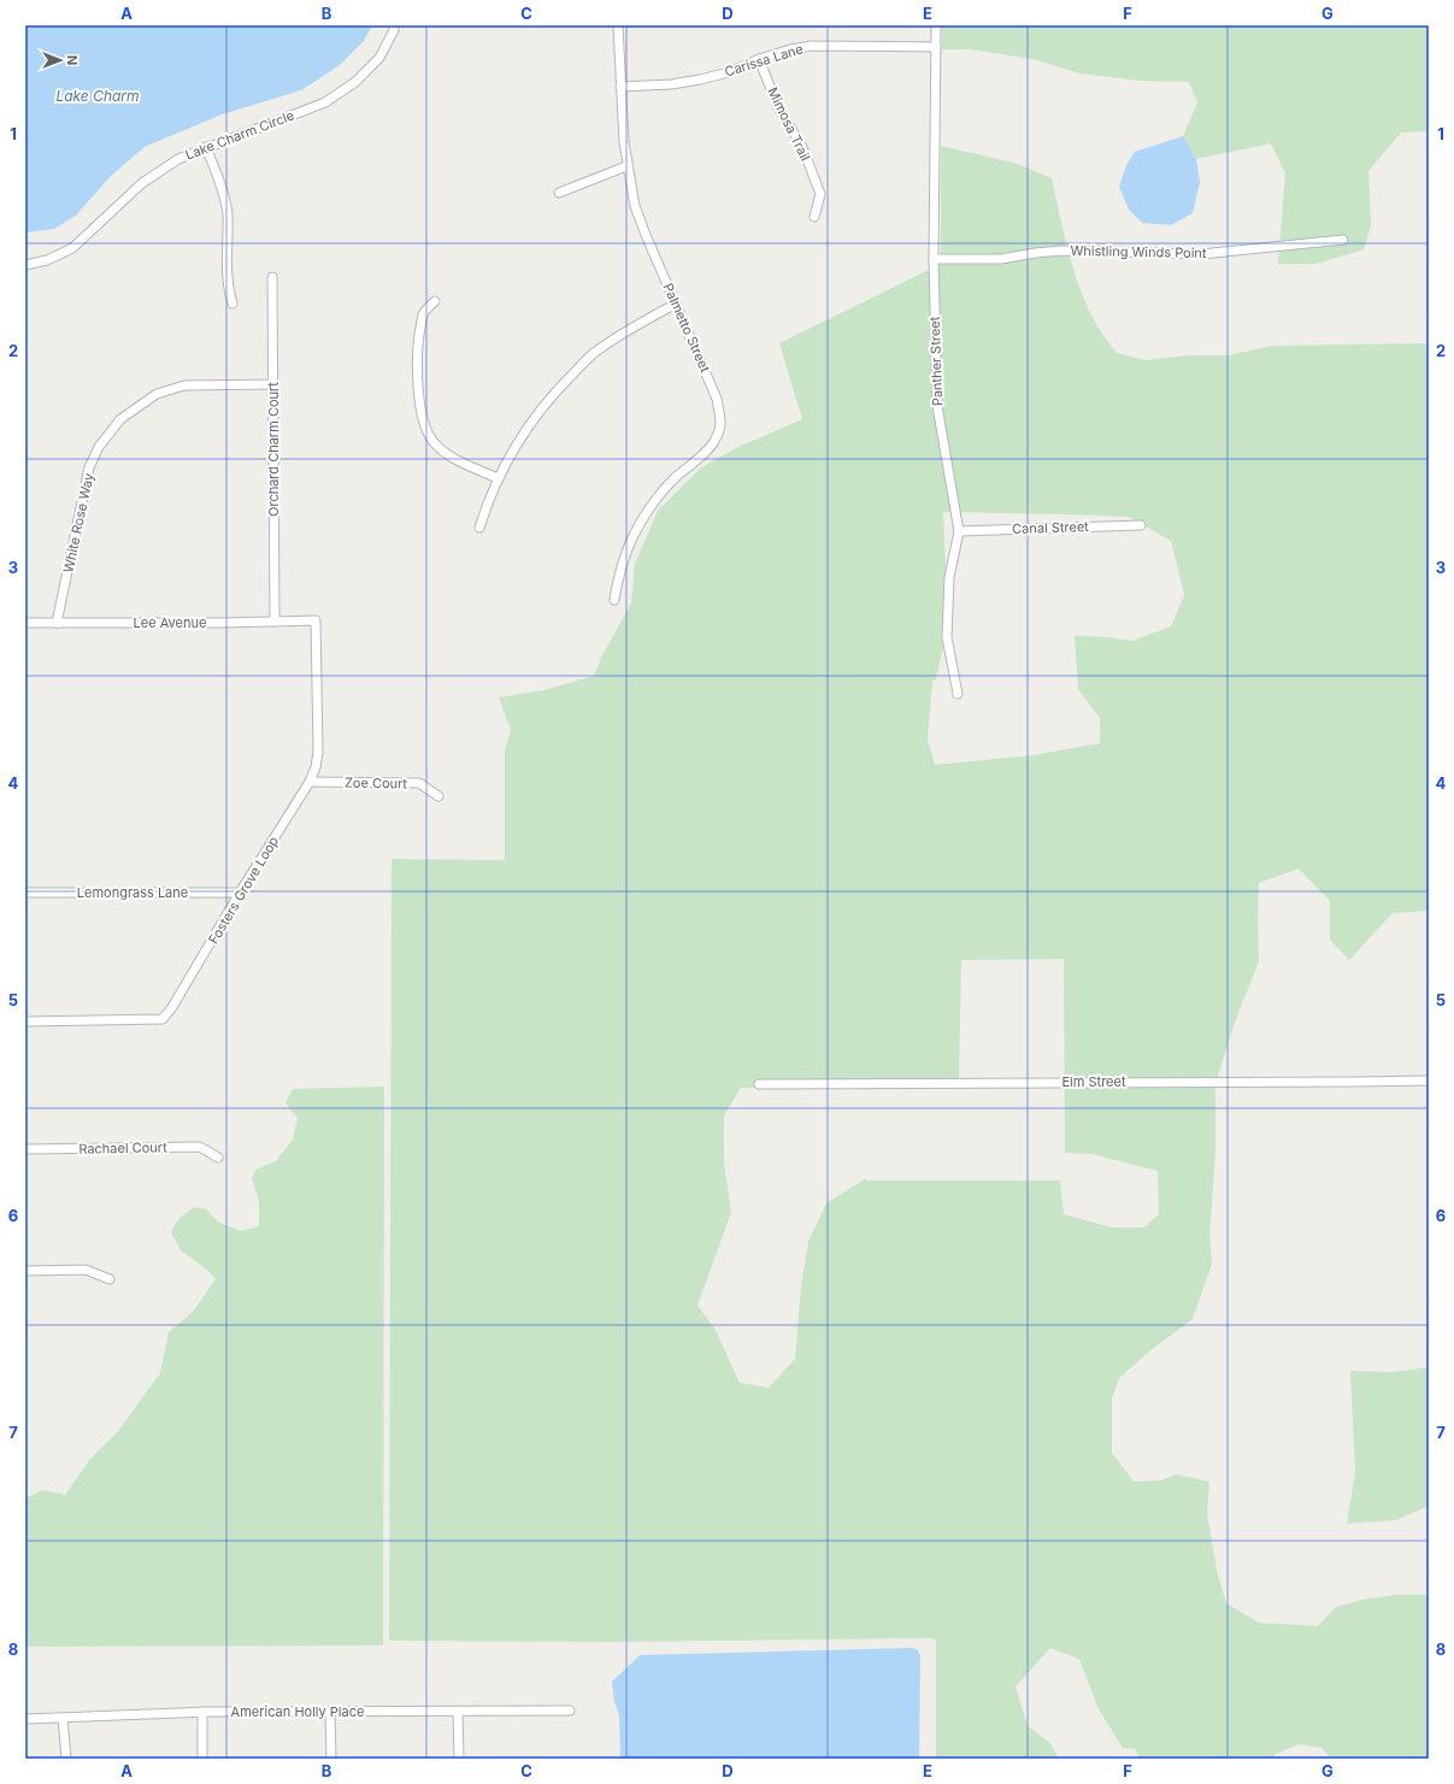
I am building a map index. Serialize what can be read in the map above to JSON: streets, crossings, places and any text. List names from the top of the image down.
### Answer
{
  "streets": {
    "street": [
      "Carissa Lane",
      "Mimosa Trail",
      "Lake Charm Circle",
      "Whistling Winds Point",
      "Palmetto Street",
      "Panther Street",
      "Orchard Charm Court",
      "White Rose Way",
      "Canal Street",
      "Lee Avenue",
      "Zoe Court",
      "Fosters Grove Loop",
      "Lemongrass Lane",
      "Elm Street",
      "Rachael Court",
      "American Holly Place"
    ]
  },
  "crossings": [
    ["Carissa Lane", "Mimosa Trail"],
    ["Carissa Lane", "Palmetto Street"],
    ["Carissa Lane", "Panther Street"],
    ["Whistling Winds Point", "Panther Street"],
    ["Panther Street", "Canal Street"],
    ["Orchard Charm Court", "White Rose Way"],
    ["Orchard Charm Court", "Lee Avenue"],
    ["White Rose Way", "Lee Avenue"],
    ["Lee Avenue", "Fosters Grove Loop"],
    ["Zoe Court", "Fosters Grove Loop"],
    ["Fosters Grove Loop", "Lemongrass Lane"]
  ],
  "water": ["Lake Charm"],
  "north": "right",
  "grid": {
    "columns": [
      "A",
      "B",
      "C",
      "D",
      "E",
      "F",
      "G"
    ],
    "rows": [
      "1",
      "2",
      "3",
      "4",
      "5",
      "6",
      "7",
      "8"
    ]
  }
}
